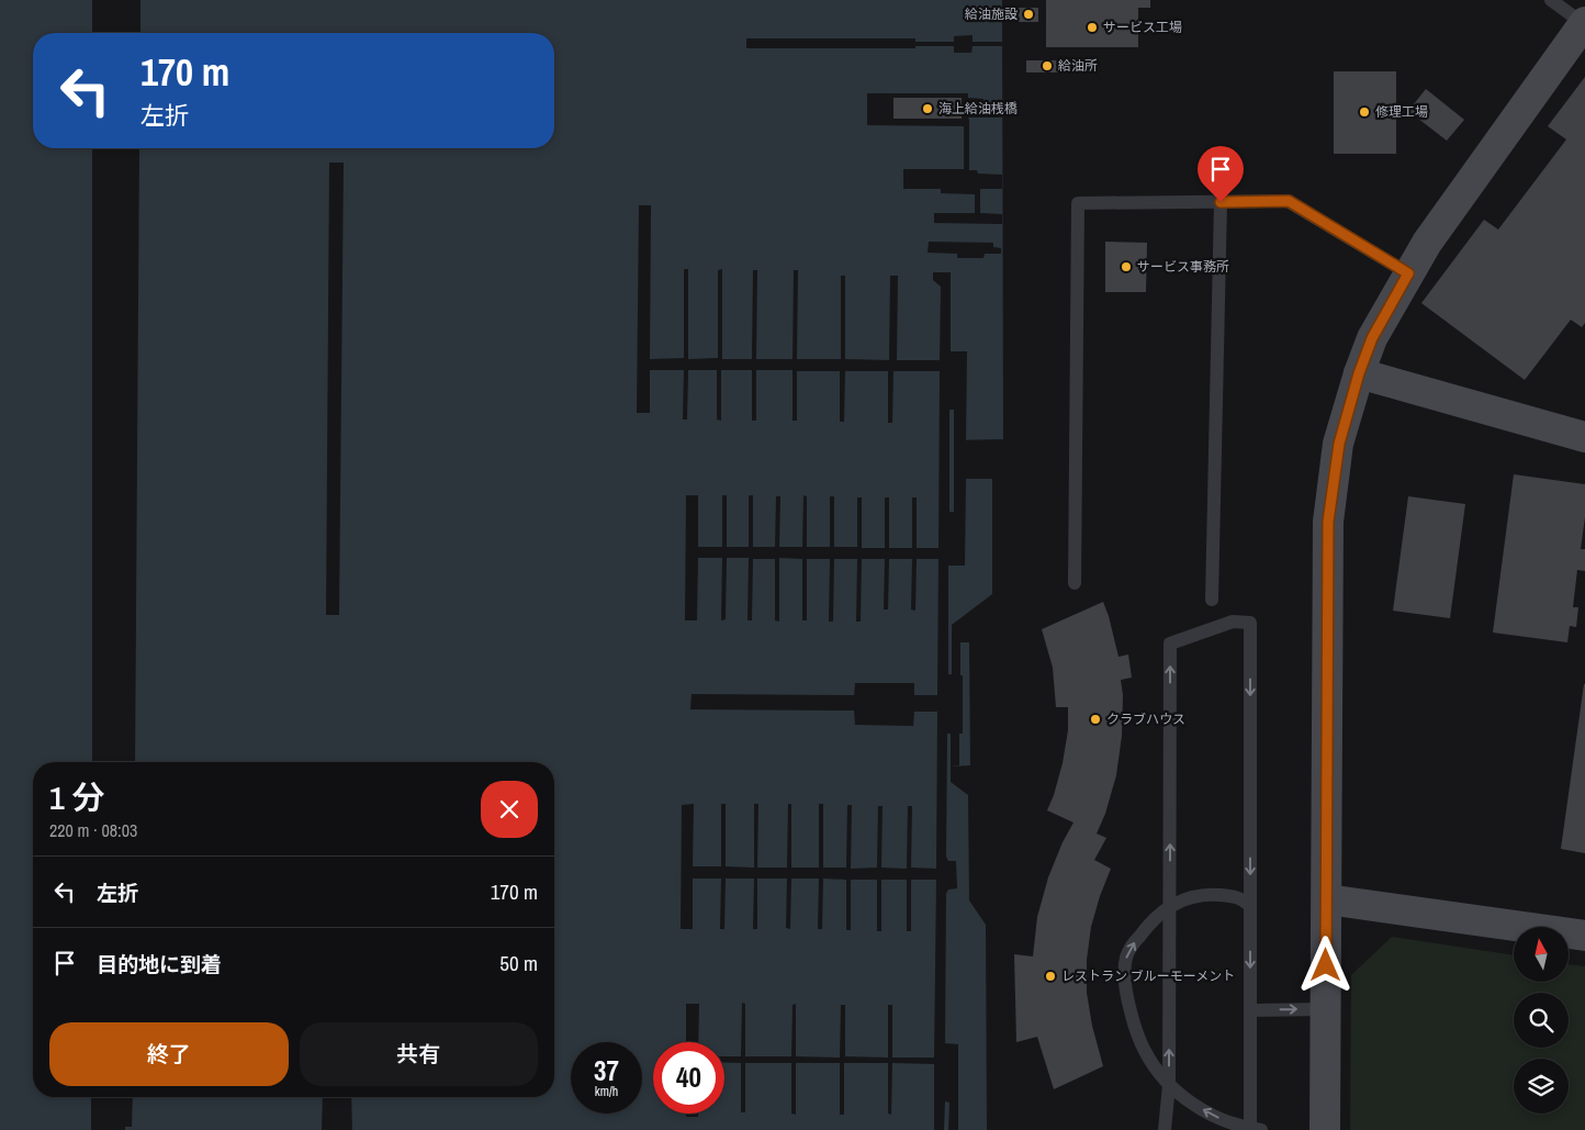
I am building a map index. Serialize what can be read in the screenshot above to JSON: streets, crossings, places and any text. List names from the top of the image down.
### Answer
{
  "places": [
    "給油施設",
    "サービス工場",
    "給油所",
    "海上給油桟橋",
    "修理工場",
    "サービス事務所",
    "クラブハウス",
    "レストラン ブルーモーメント"
  ],
  "north": "top",
  "page": {
    "turn": ["170 m", "左折"],
    "heading": ["1 分", "220 m · 08:03"],
    "list": [
      {
        "name": "左折",
        "value": "170 m"
      },
      {
        "name": "目的地に到着",
        "value": "50 m"
      }
    ],
    "buttons": ["終了", "共有"],
    "speed": "37 km/h",
    "limit": "40"
  }
}
